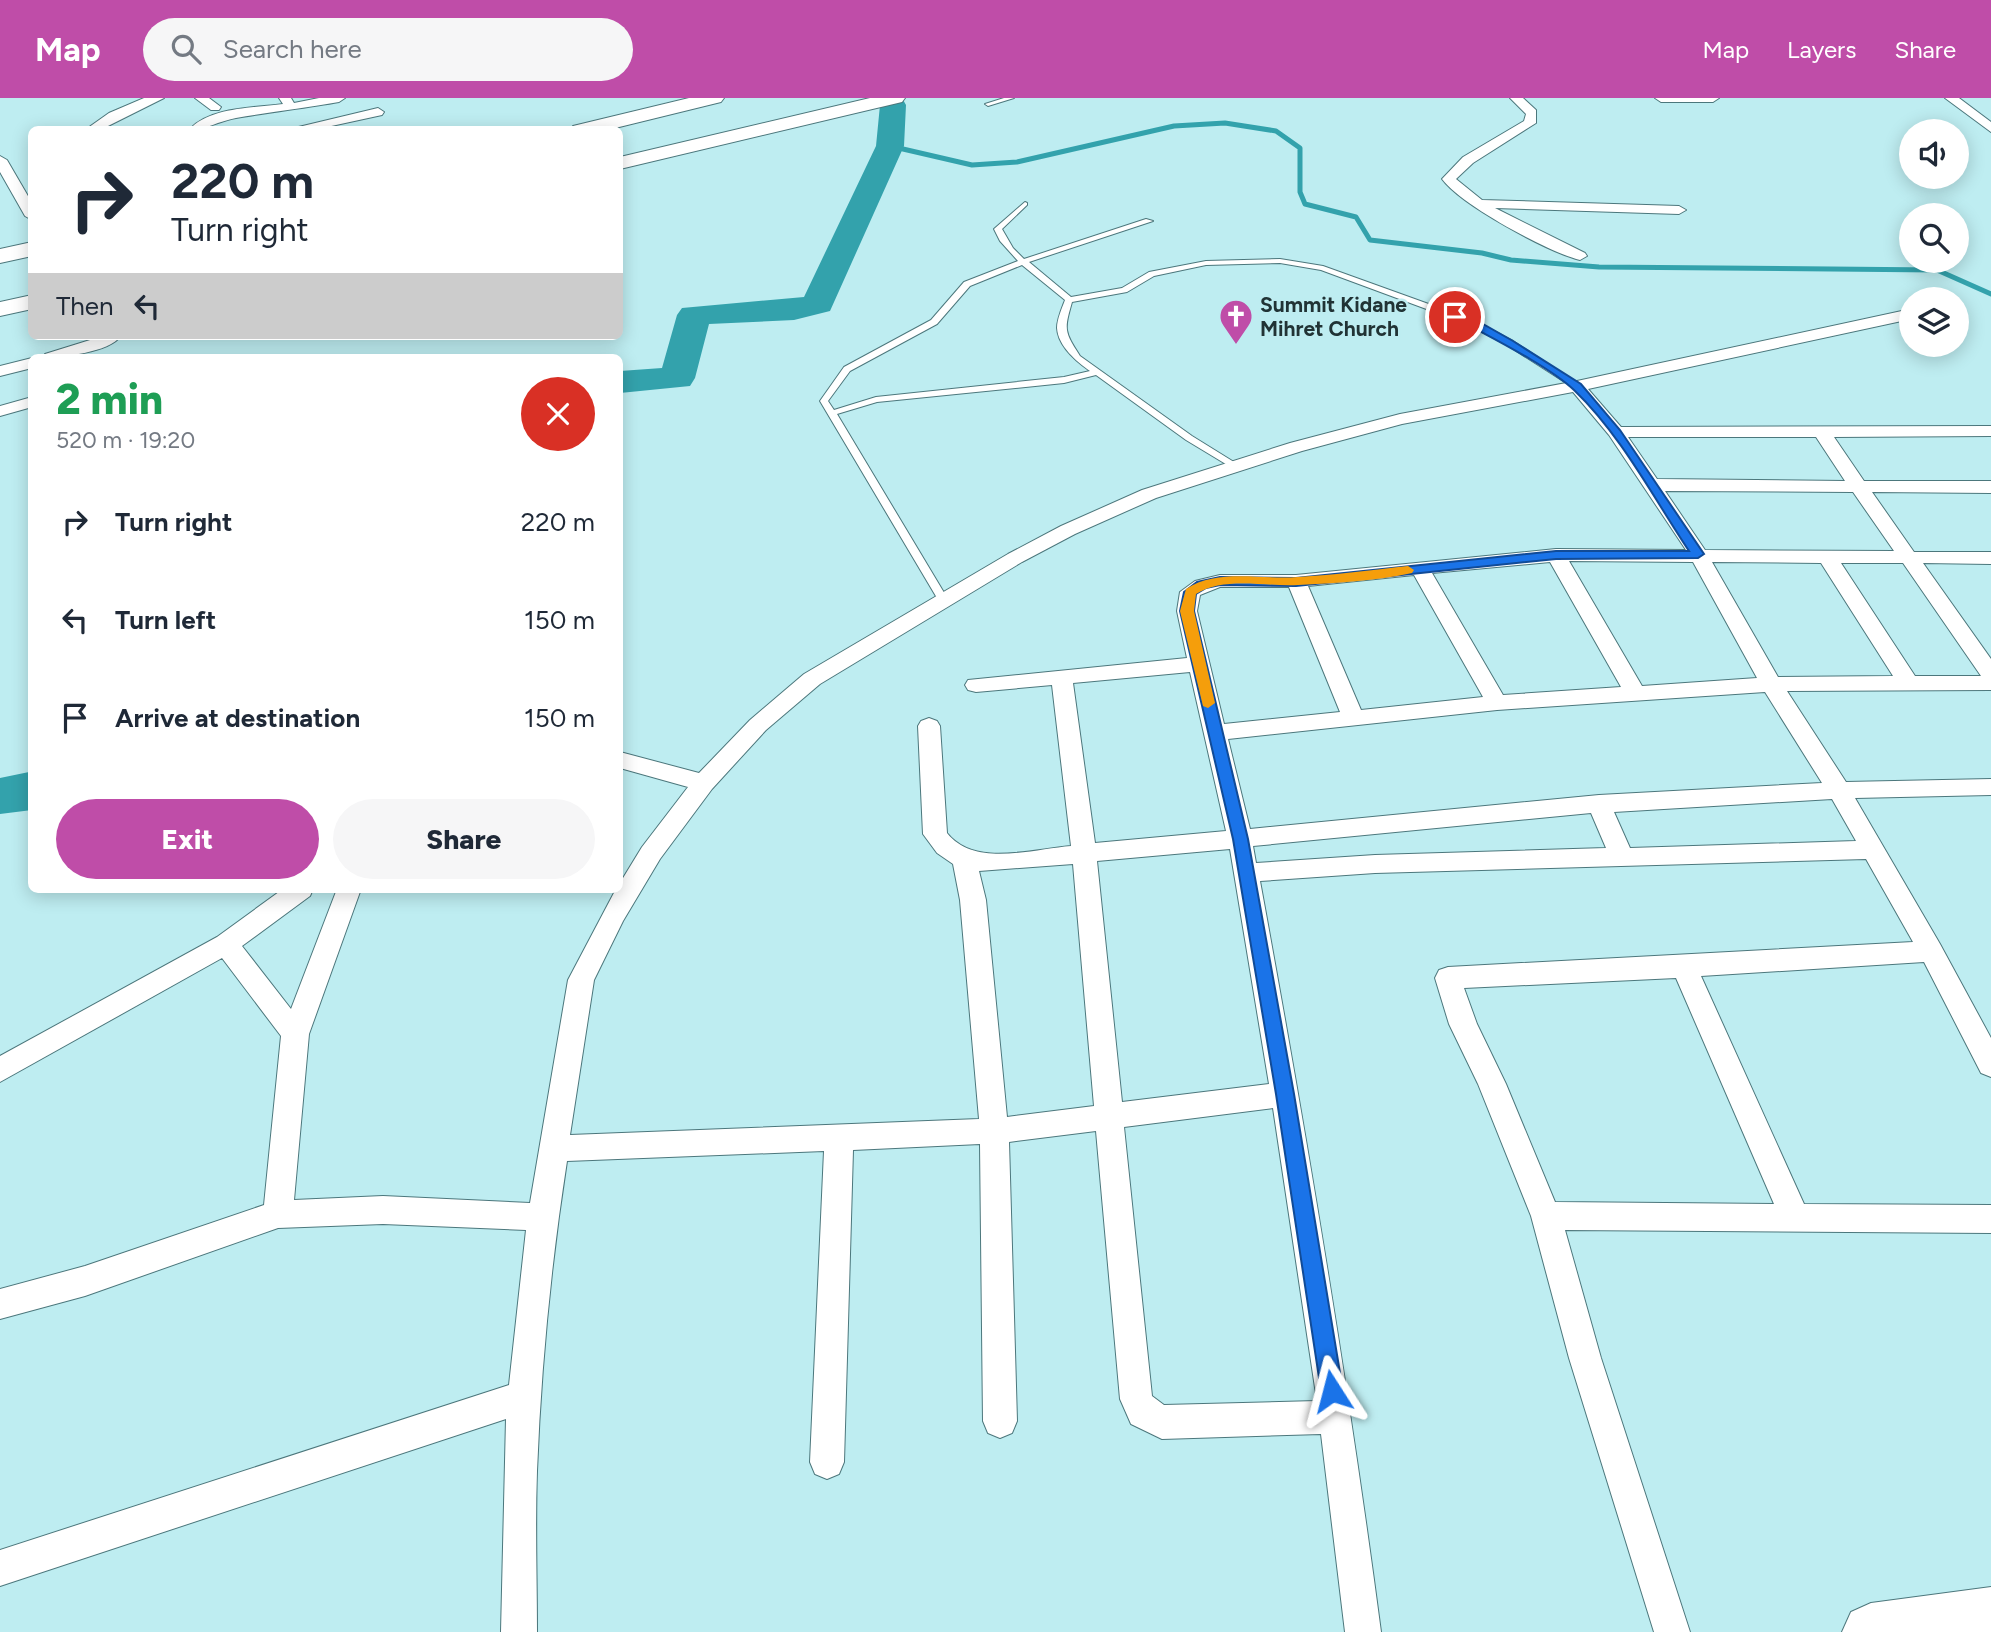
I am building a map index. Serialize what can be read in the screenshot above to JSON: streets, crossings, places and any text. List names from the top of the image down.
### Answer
{
  "places": {
    "church": ["Summit Kidane Mihret Church"]
  },
  "page": {
    "header": "Map",
    "search": "Search here",
    "nav": ["Map", "Layers", "Share"],
    "turn": ["220 m", "Turn right"],
    "then": "Then",
    "heading": ["2 min", "520 m · 19:20"],
    "list": [
      {
        "name": "Turn right",
        "value": "220 m"
      },
      {
        "name": "Turn left",
        "value": "150 m"
      },
      {
        "name": "Arrive at destination",
        "value": "150 m"
      }
    ],
    "buttons": ["Exit", "Share"]
  }
}
